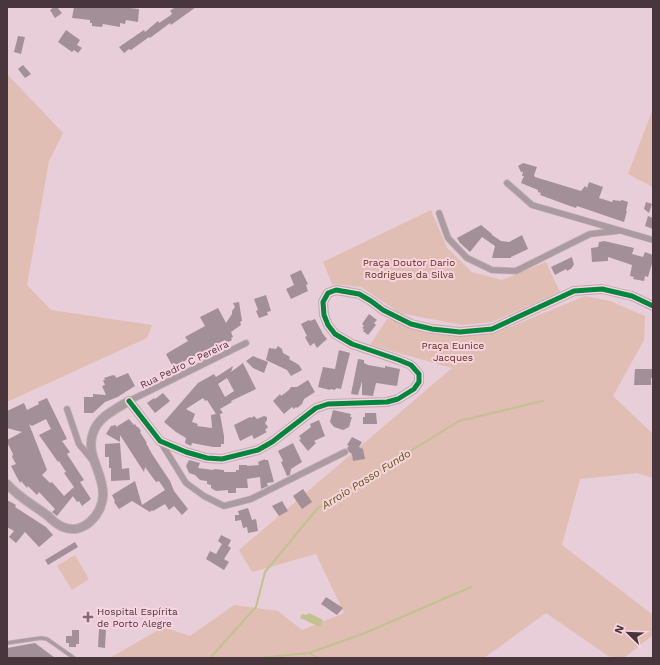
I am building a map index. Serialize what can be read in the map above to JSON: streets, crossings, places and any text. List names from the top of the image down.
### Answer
{
  "streets": {
    "street": ["Rua Pedro C Pereira"]
  },
  "water": ["Arroio Passo Fundo"],
  "parks": ["Praça Doutor Dario Rodrigues da Silva", "Praça Eunice Jacques"],
  "places": {
    "health": ["Hospital Espírita de Porto Alegre"]
  },
  "north": "top left"
}
